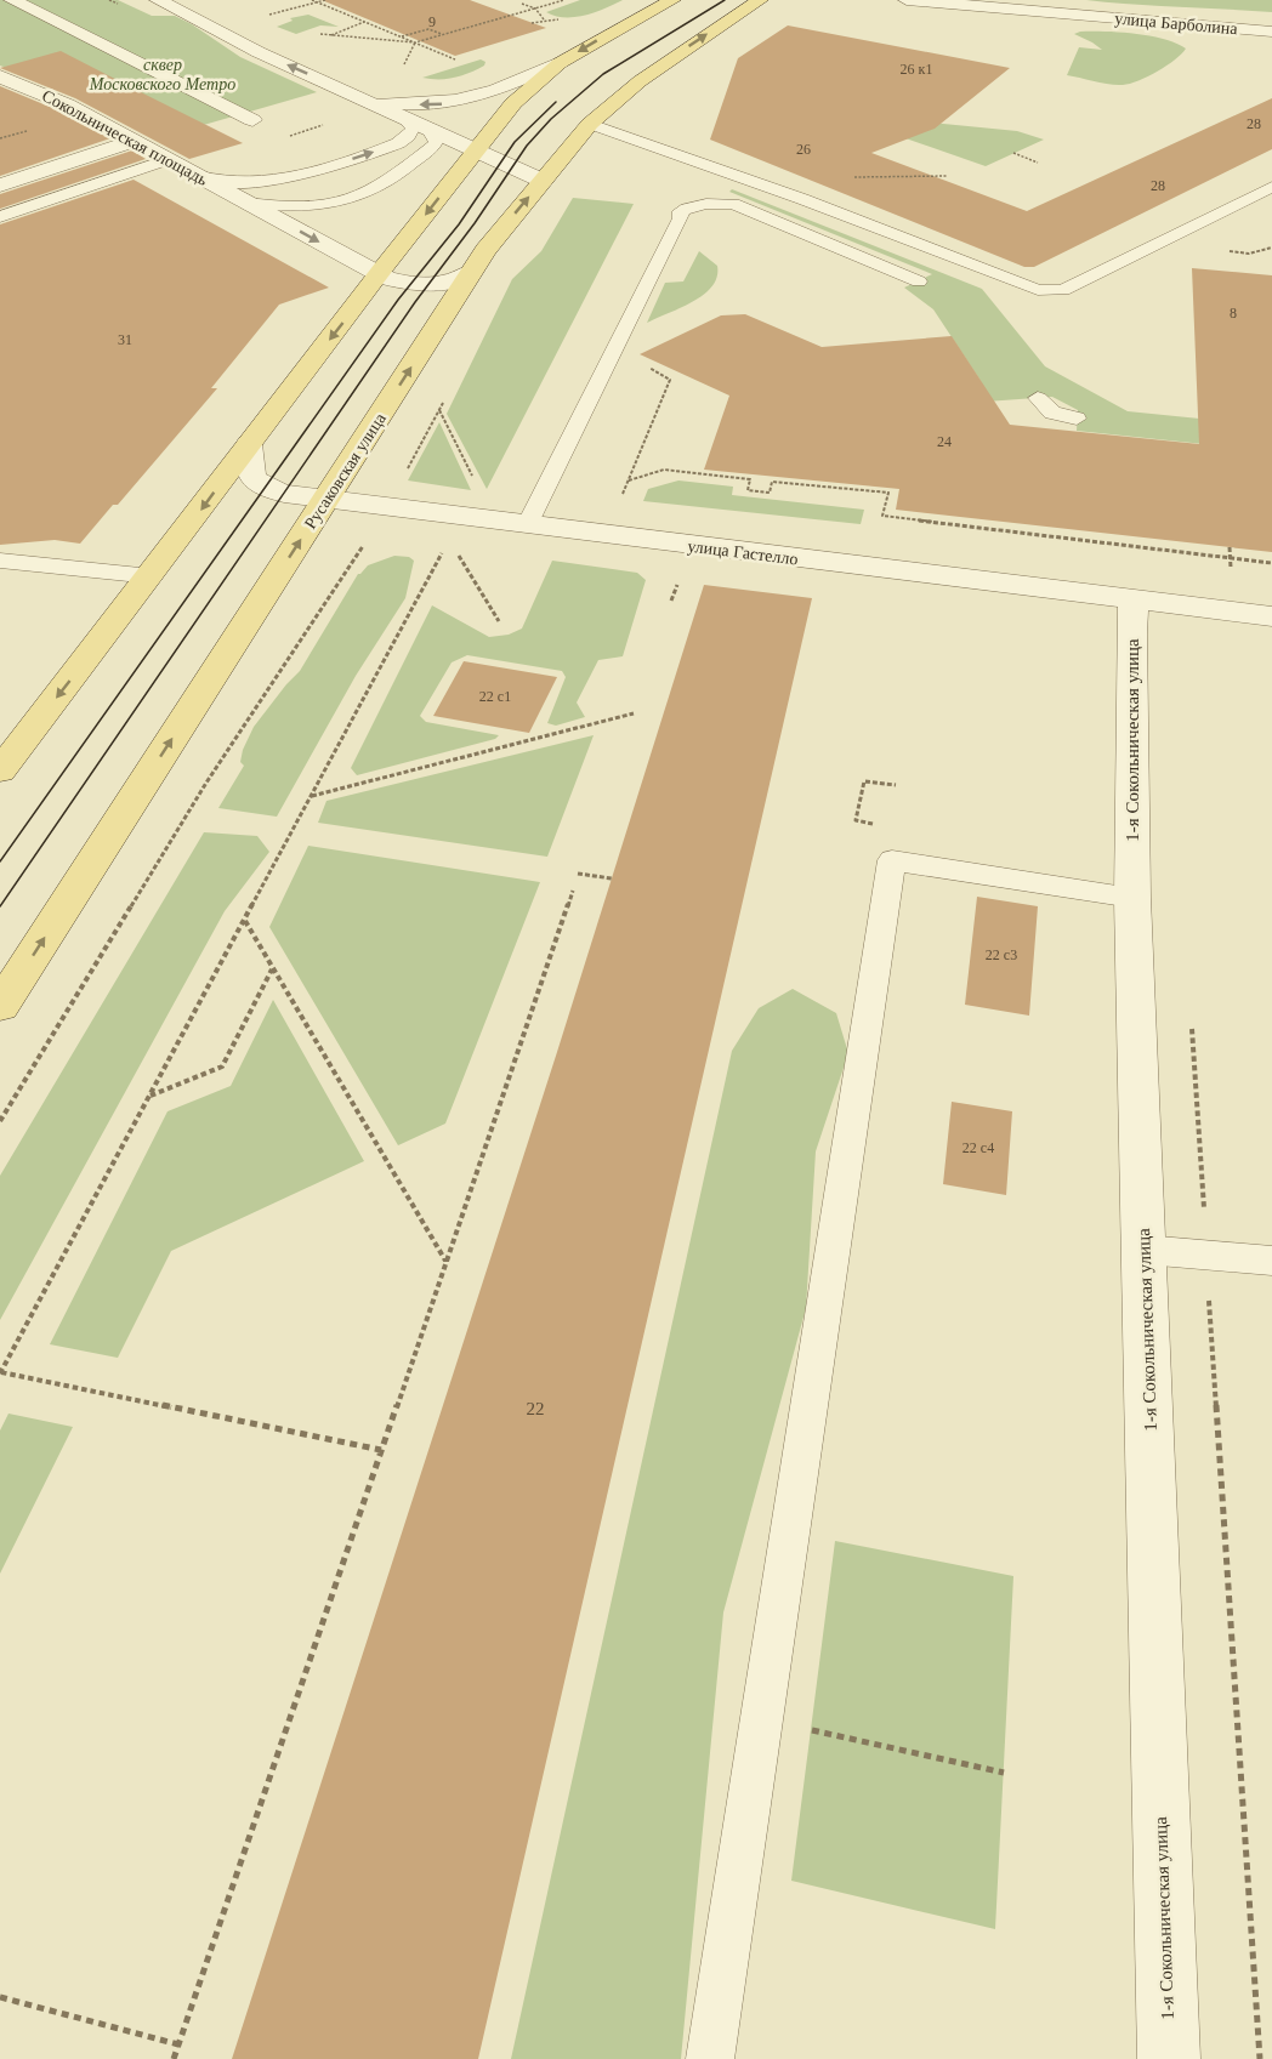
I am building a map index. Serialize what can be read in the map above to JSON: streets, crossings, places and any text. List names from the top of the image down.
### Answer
{
  "streets": {
    "main road": ["Русаковская улица"],
    "street": [
      "улица Барболина",
      "Сокольническая площадь",
      "улица Гастелло",
      "1-я Сокольническая улица"
    ]
  },
  "crossings": [
    ["Сокольническая площадь", "Русаковская улица"],
    ["Русаковская улица", "улица Гастелло"],
    ["улица Гастелло", "1-я Сокольническая улица"]
  ],
  "parks": ["сквер Московского Метро"],
  "house_numbers": [
    "9",
    "26 к1",
    "28",
    "26",
    "28",
    "8",
    "31",
    "24",
    "22 с1",
    "22 с3",
    "22 с4",
    "22"
  ]
}
